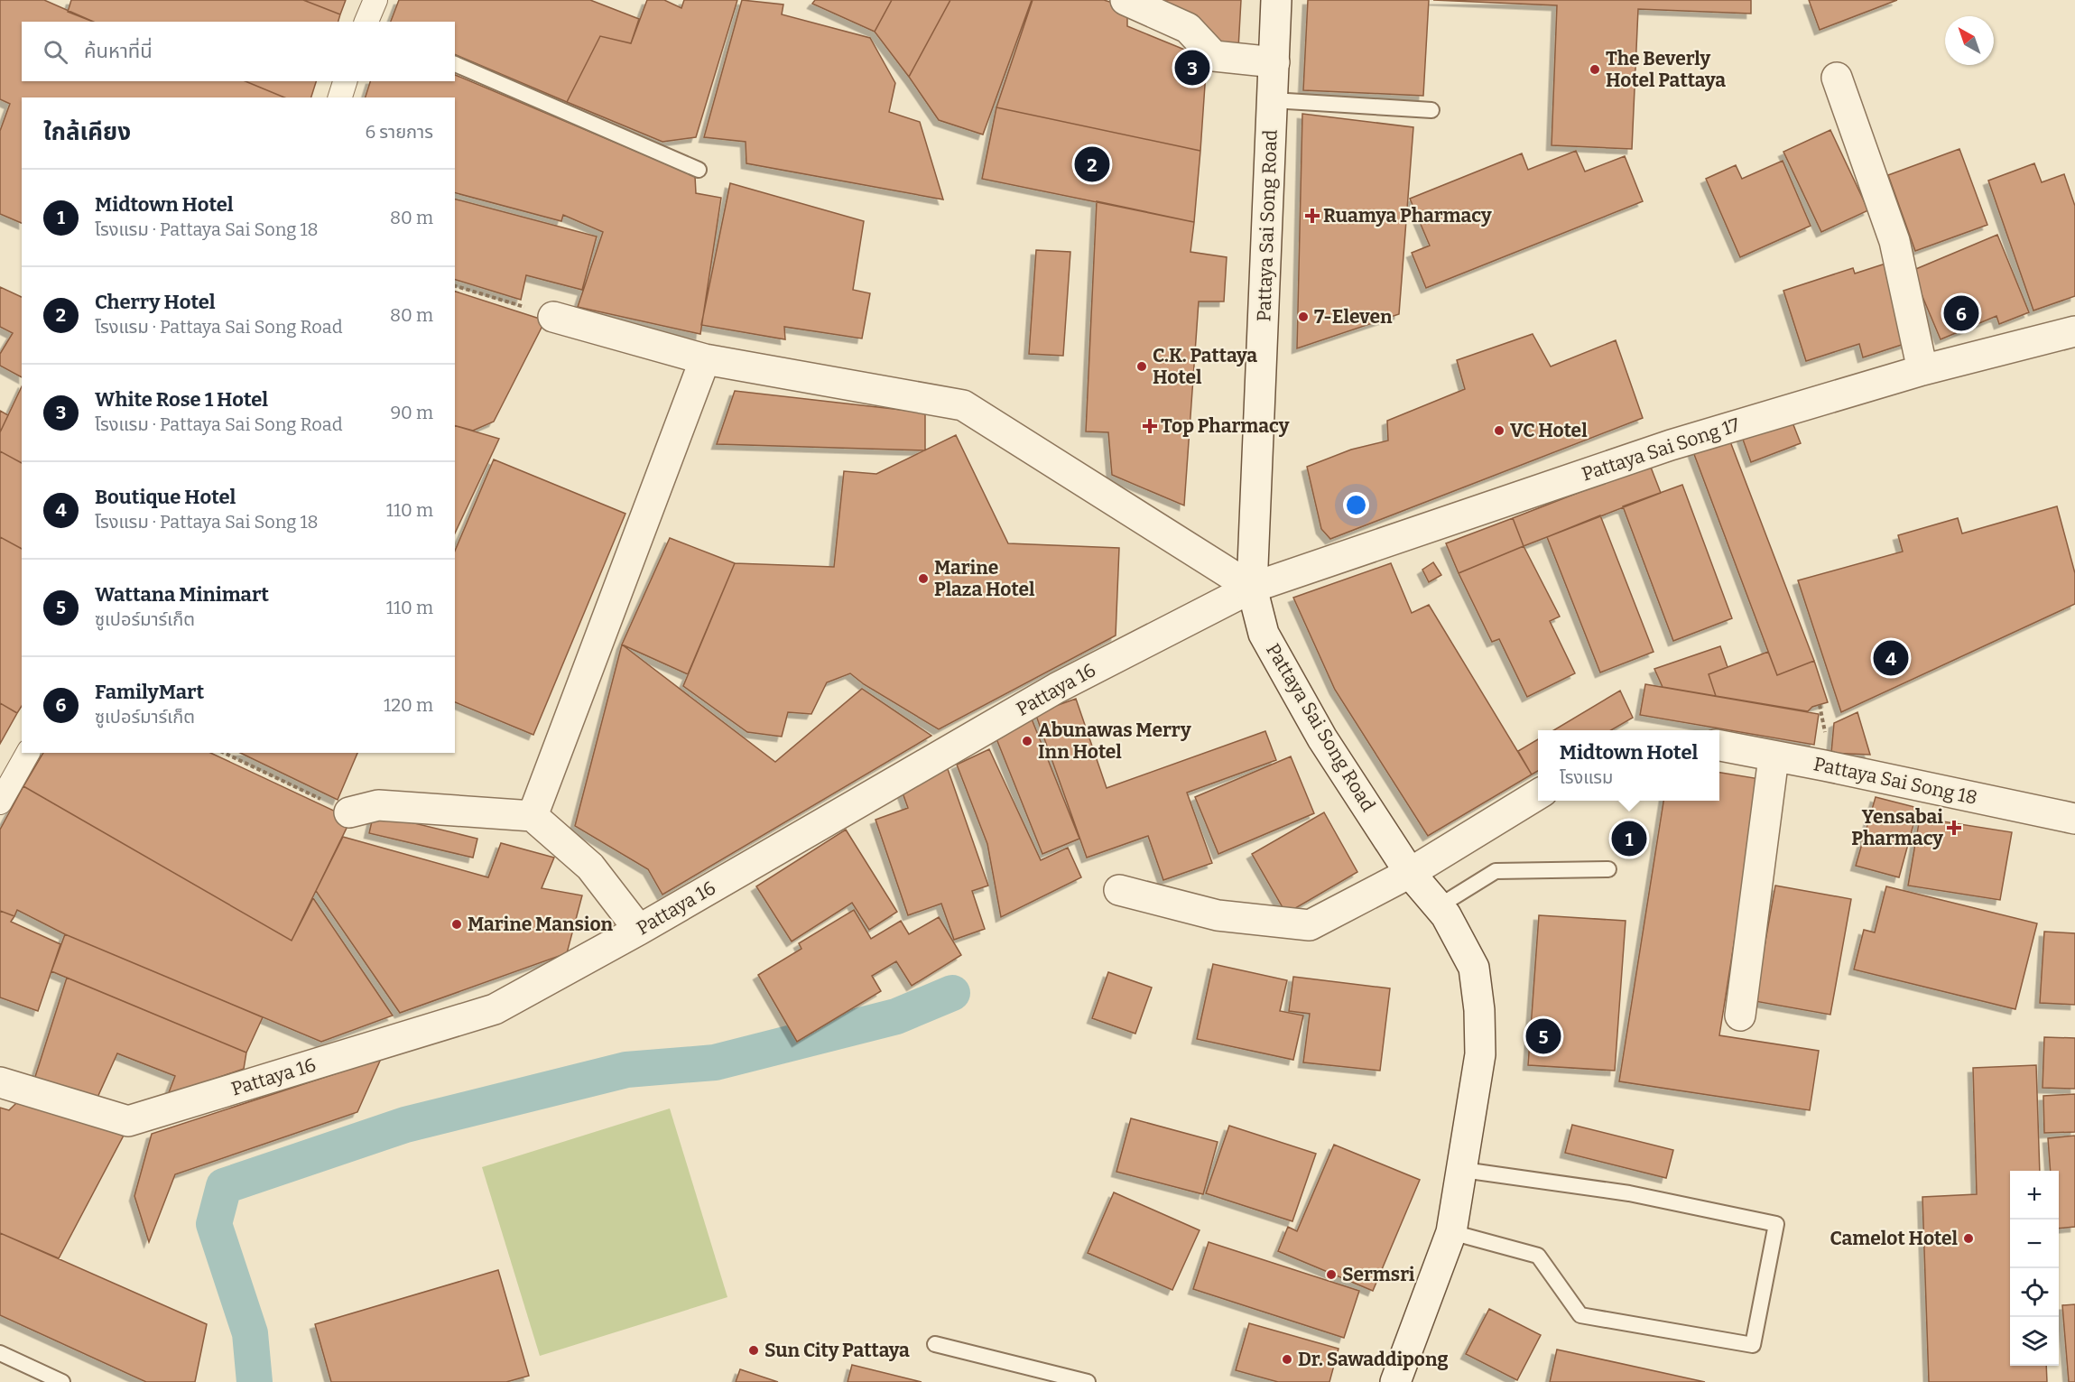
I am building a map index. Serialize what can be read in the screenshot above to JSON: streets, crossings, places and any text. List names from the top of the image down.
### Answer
{
  "streets": {
    "street": [
      "Pattaya Sai Song Road",
      "Pattaya Sai Song 17",
      "Pattaya 16",
      "Pattaya Sai Song 18"
    ]
  },
  "crossings": [
    ["Pattaya Sai Song Road", "Pattaya Sai Song 17"],
    ["Pattaya Sai Song Road", "Pattaya 16"],
    ["Pattaya Sai Song 17", "Pattaya 16"]
  ],
  "places": {
    "other": [
      "The Beverly Hotel Pattaya",
      "7-Eleven",
      "C.K. Pattaya Hotel",
      "VC Hotel",
      "Marine Plaza Hotel",
      "Abunawas Merry Inn Hotel",
      "Marine Mansion",
      "Camelot Hotel",
      "Sermsri",
      "Sun City Pattaya",
      "Dr. Sawaddipong"
    ],
    "health": ["Ruamya Pharmacy", "Top Pharmacy", "Yensabai Pharmacy"]
  },
  "north": "top left",
  "page": {
    "search": "ค้นหาที่นี่",
    "pins": [
      "3",
      "2",
      "6",
      "4",
      "1",
      "5"
    ],
    "heading": ["ใกล้เคียง", "6 รายการ"],
    "list": [
      {
        "mark": "1",
        "name": "Midtown Hotel",
        "note": "โรงแรม · Pattaya Sai Song 18",
        "value": "80 m"
      },
      {
        "mark": "2",
        "name": "Cherry Hotel",
        "note": "โรงแรม · Pattaya Sai Song Road",
        "value": "80 m"
      },
      {
        "mark": "3",
        "name": "White Rose 1 Hotel",
        "note": "โรงแรม · Pattaya Sai Song Road",
        "value": "90 m"
      },
      {
        "mark": "4",
        "name": "Boutique Hotel",
        "note": "โรงแรม · Pattaya Sai Song 18",
        "value": "110 m"
      },
      {
        "mark": "5",
        "name": "Wattana Minimart",
        "note": "ซูเปอร์มาร์เก็ต",
        "value": "110 m"
      },
      {
        "mark": "6",
        "name": "FamilyMart",
        "note": "ซูเปอร์มาร์เก็ต",
        "value": "120 m"
      }
    ],
    "popup": ["Midtown Hotel", "โรงแรม"],
    "map_buttons": ["+", "−"]
  }
}
